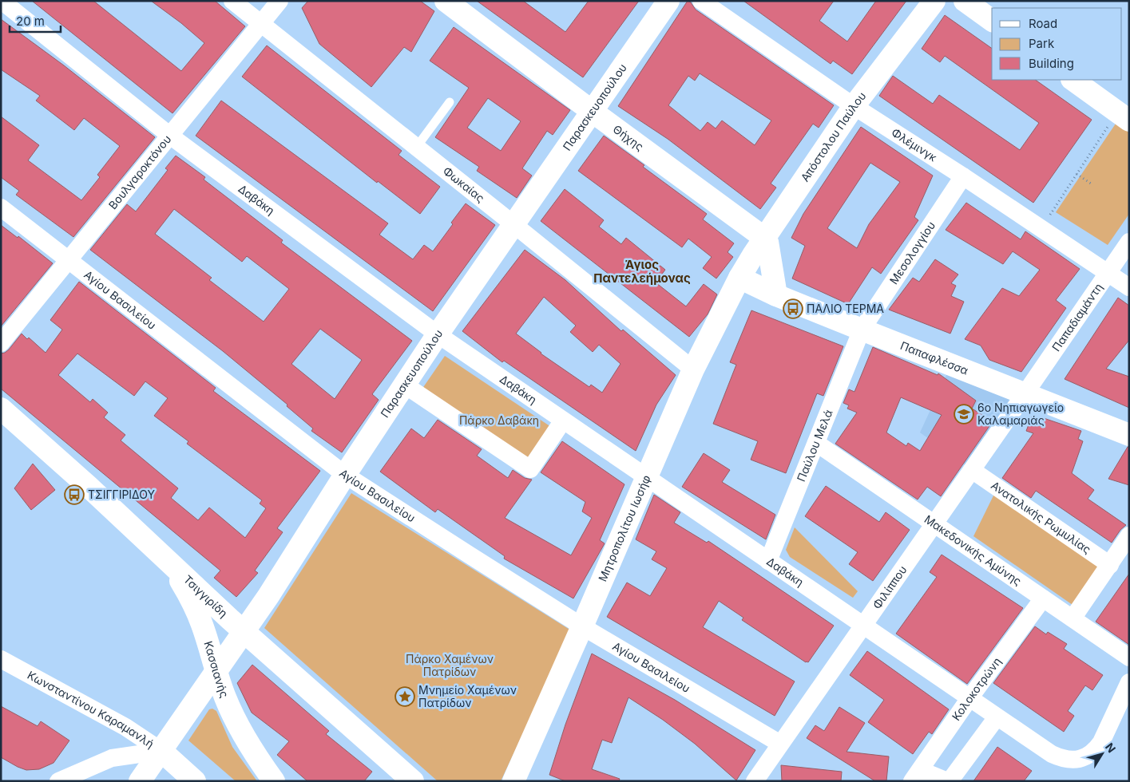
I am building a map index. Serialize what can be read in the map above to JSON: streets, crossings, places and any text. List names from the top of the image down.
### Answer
{
  "streets": {
    "street": [
      "Παρασκευοπούλου",
      "Απόστολου Παύλου",
      "Θήχης",
      "Φλέμινγκ",
      "Βουλγαροκτόνου",
      "Φωκαίας",
      "Δαβάκη",
      "Μεσολογγίου",
      "Αγίου Βασιλείου",
      "Παπαδιαμάντη",
      "Παπαφλέσσα",
      "Παύλου Μελά",
      "Ανατολικής Ρωμυλίας",
      "Μητροπολίτου Ιωσήφ",
      "Μακεδονικής Αμύνης",
      "Φιλίππου",
      "Τσιγγιρίδη",
      "Κασσιανής",
      "Κολοκοτρώνη",
      "Κωνσταντίνου Καραμανλή"
    ]
  },
  "crossings": [
    ["Παρασκευοπούλου", "Θήχης"],
    ["Παρασκευοπούλου", "Φωκαίας"],
    ["Παρασκευοπούλου", "Δαβάκη"],
    ["Παρασκευοπούλου", "Αγίου Βασιλείου"],
    ["Παρασκευοπούλου", "Τσιγγιρίδη"],
    ["Παρασκευοπούλου", "Κασσιανής"],
    ["Παρασκευοπούλου", "Κωνσταντίνου Καραμανλή"],
    ["Απόστολου Παύλου", "Θήχης"],
    ["Απόστολου Παύλου", "Φλέμινγκ"],
    ["Απόστολου Παύλου", "Παπαφλέσσα"],
    ["Απόστολου Παύλου", "Μητροπολίτου Ιωσήφ"],
    ["Φλέμινγκ", "Μεσολογγίου"],
    ["Φλέμινγκ", "Παπαδιαμάντη"],
    ["Βουλγαροκτόνου", "Φωκαίας"],
    ["Βουλγαροκτόνου", "Δαβάκη"],
    ["Βουλγαροκτόνου", "Αγίου Βασιλείου"],
    ["Φωκαίας", "Μητροπολίτου Ιωσήφ"],
    ["Δαβάκη", "Παύλου Μελά"],
    ["Δαβάκη", "Μητροπολίτου Ιωσήφ"],
    ["Δαβάκη", "Φιλίππου"],
    ["Δαβάκη", "Κολοκοτρώνη"],
    ["Μεσολογγίου", "Παπαφλέσσα"],
    ["Μεσολογγίου", "Παύλου Μελά"],
    ["Αγίου Βασιλείου", "Μητροπολίτου Ιωσήφ"],
    ["Αγίου Βασιλείου", "Φιλίππου"],
    ["Παπαδιαμάντη", "Παπαφλέσσα"],
    ["Παπαδιαμάντη", "Φιλίππου"],
    ["Παπαφλέσσα", "Παύλου Μελά"],
    ["Παπαφλέσσα", "Μητροπολίτου Ιωσήφ"],
    ["Παπαφλέσσα", "Φιλίππου"],
    ["Παύλου Μελά", "Μακεδονικής Αμύνης"],
    ["Ανατολικής Ρωμυλίας", "Φιλίππου"],
    ["Μακεδονικής Αμύνης", "Φιλίππου"],
    ["Μακεδονικής Αμύνης", "Κολοκοτρώνη"],
    ["Τσιγγιρίδη", "Κασσιανής"]
  ],
  "districts": ["Άγιος Παντελεήμονας"],
  "parks": ["Πάρκο Δαβάκη", "Πάρκο Χαμένων Πατρίδων"],
  "places": {
    "bus stop": ["ΠΑΛΙΟ ΤΕΡΜΑ", "ΤΣΙΓΓΙΡΙΔΟΥ"],
    "school or university": ["6ο Νηπιαγωγείο Καλαμαριάς"],
    "place": ["Μνημείο Χαμένων Πατρίδων"]
  },
  "legend": ["Road", "Park", "Building"],
  "scale_bar": "20 m",
  "north": "top right"
}
